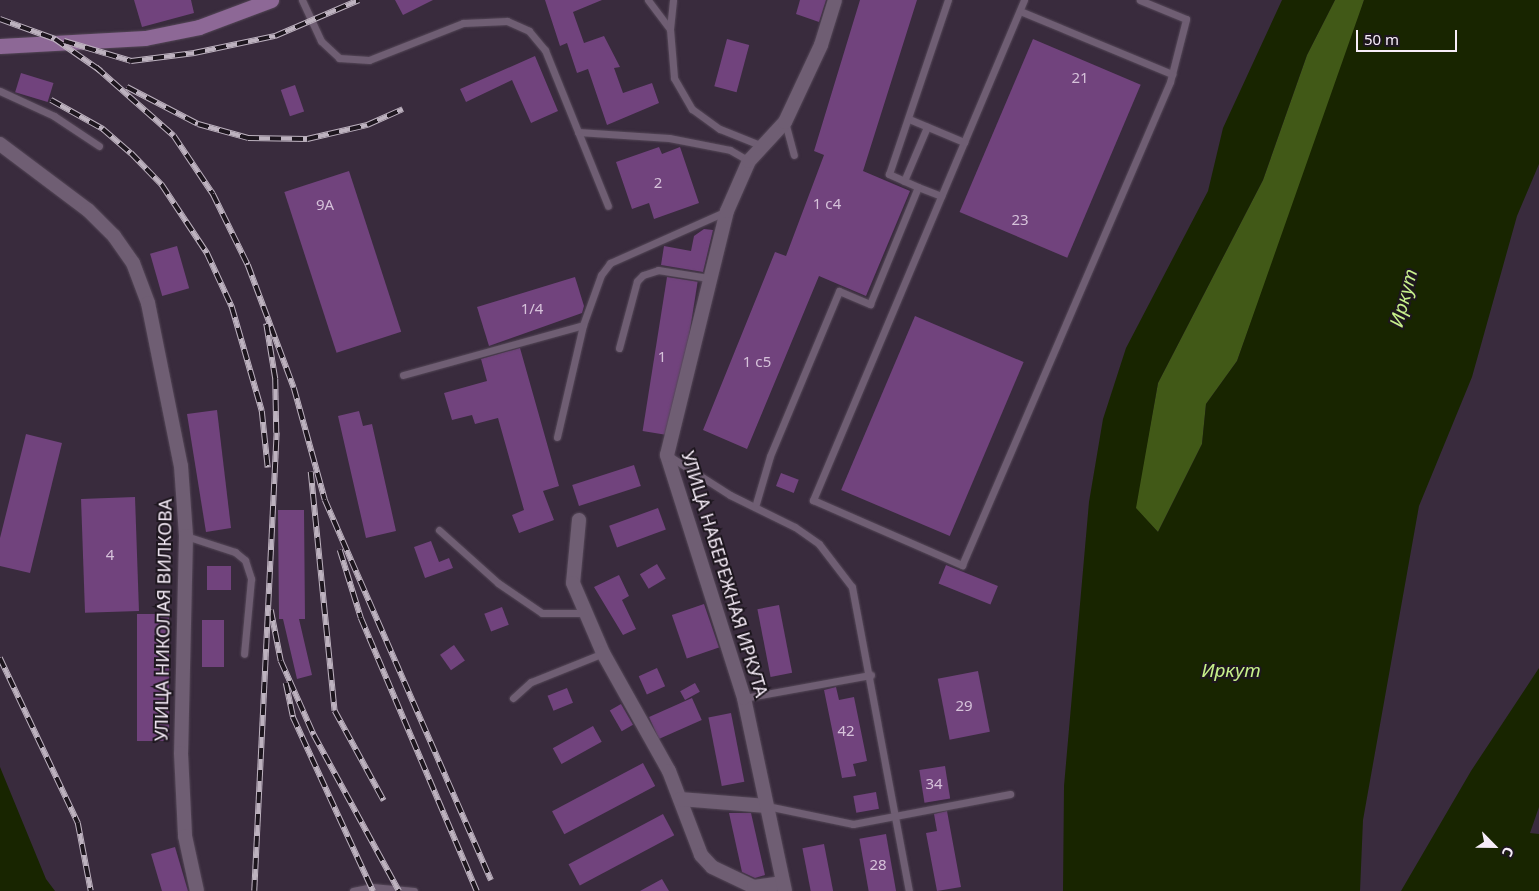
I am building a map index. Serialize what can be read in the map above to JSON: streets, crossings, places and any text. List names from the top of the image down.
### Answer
{
  "streets": {
    "street": ["УЛИЦА НАБЕРЕЖНАЯ ИРКУТА", "УЛИЦА НИКОЛАЯ ВИЛКОВА"]
  },
  "water": ["Иркут"],
  "house_numbers": [
    "21",
    "2",
    "1 с4",
    "9А",
    "23",
    "1/4",
    "1",
    "1 с5",
    "4",
    "29",
    "42",
    "34",
    "28"
  ],
  "scale_bar": "50 m",
  "north": "bottom right"
}
